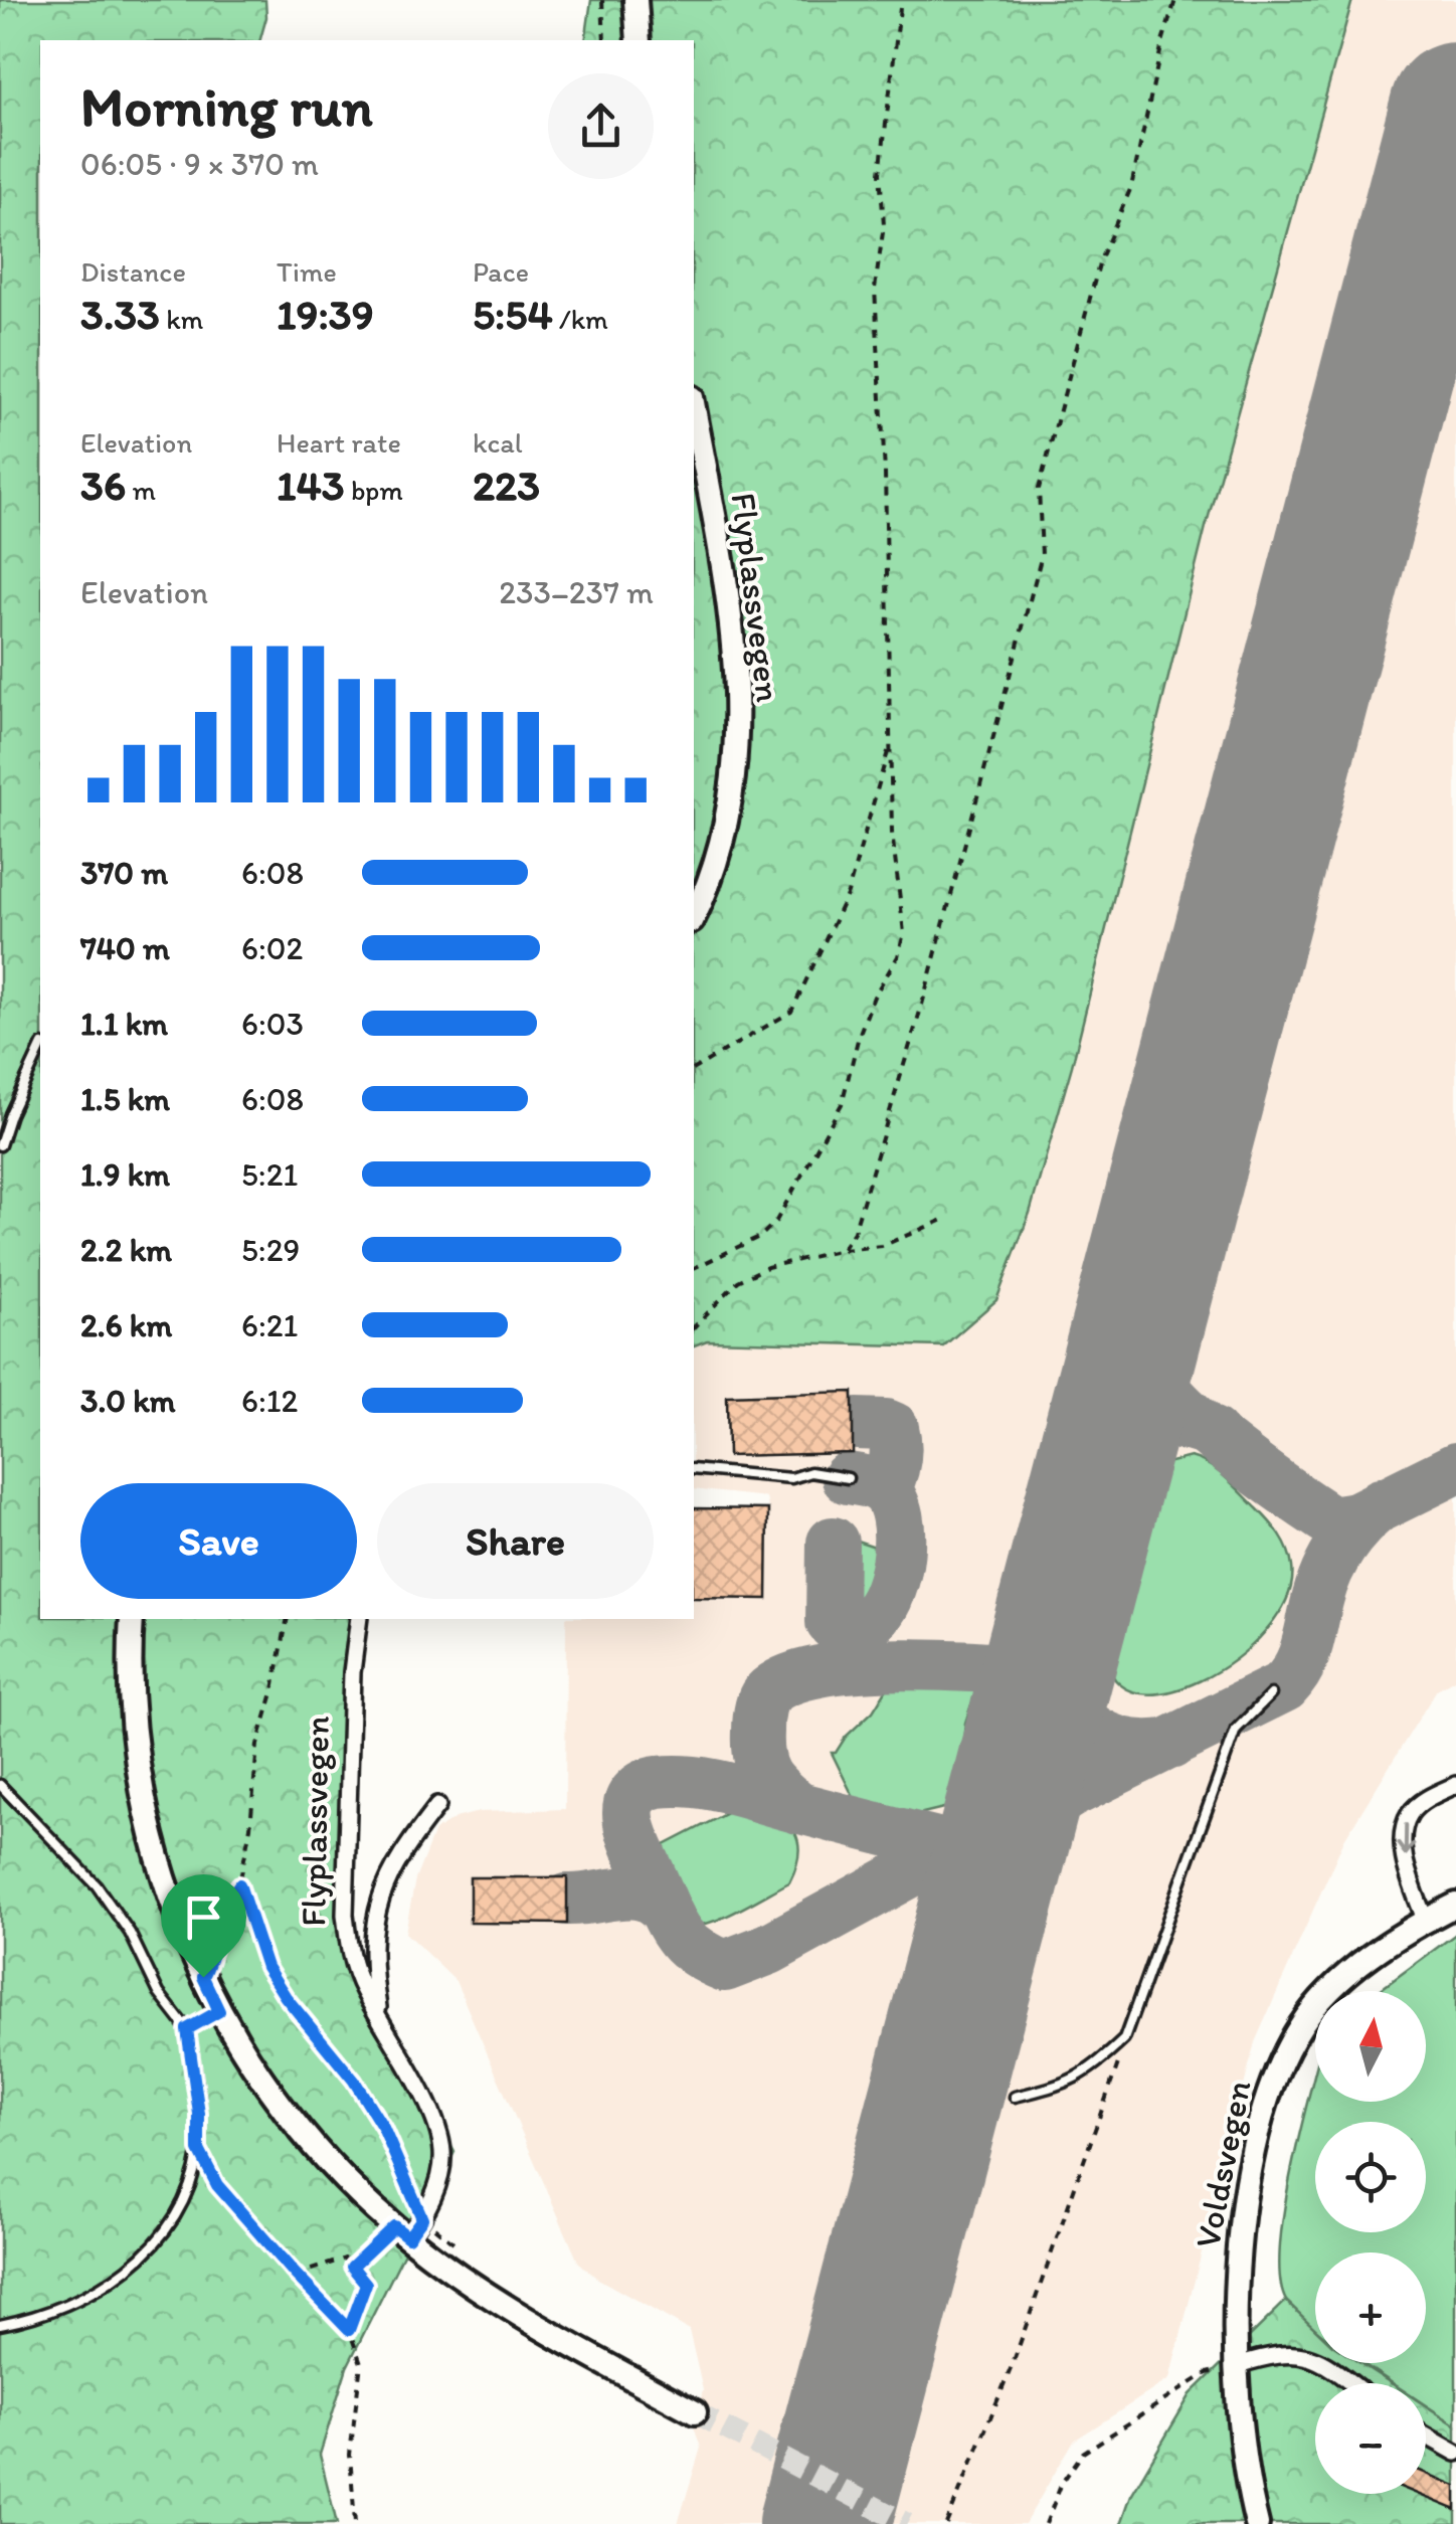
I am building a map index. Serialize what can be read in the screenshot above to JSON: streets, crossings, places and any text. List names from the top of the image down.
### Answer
{
  "streets": {
    "main road": ["Flyplassvegen", "Voldsvegen"]
  },
  "north": "top",
  "page": {
    "heading": ["Morning run", "06:05 · 9 × 370 m"],
    "stats": [
      ["Distance", "3.33 km"],
      ["Time", "19:39"],
      ["Pace", "5:54 /km"],
      ["Elevation", "36 m"],
      ["Heart rate", "143 bpm"],
      ["kcal", "223"]
    ],
    "chart": ["Elevation", "233–237 m"],
    "list": [
      {
        "name": "370 m",
        "note": "6:08"
      },
      {
        "name": "740 m",
        "note": "6:02"
      },
      {
        "name": "1.1 km",
        "note": "6:03"
      },
      {
        "name": "1.5 km",
        "note": "6:08"
      },
      {
        "name": "1.9 km",
        "note": "5:21"
      },
      {
        "name": "2.2 km",
        "note": "5:29"
      },
      {
        "name": "2.6 km",
        "note": "6:21"
      },
      {
        "name": "3.0 km",
        "note": "6:12"
      }
    ],
    "buttons": ["Save", "Share"],
    "map_buttons": ["+", "−"]
  }
}
